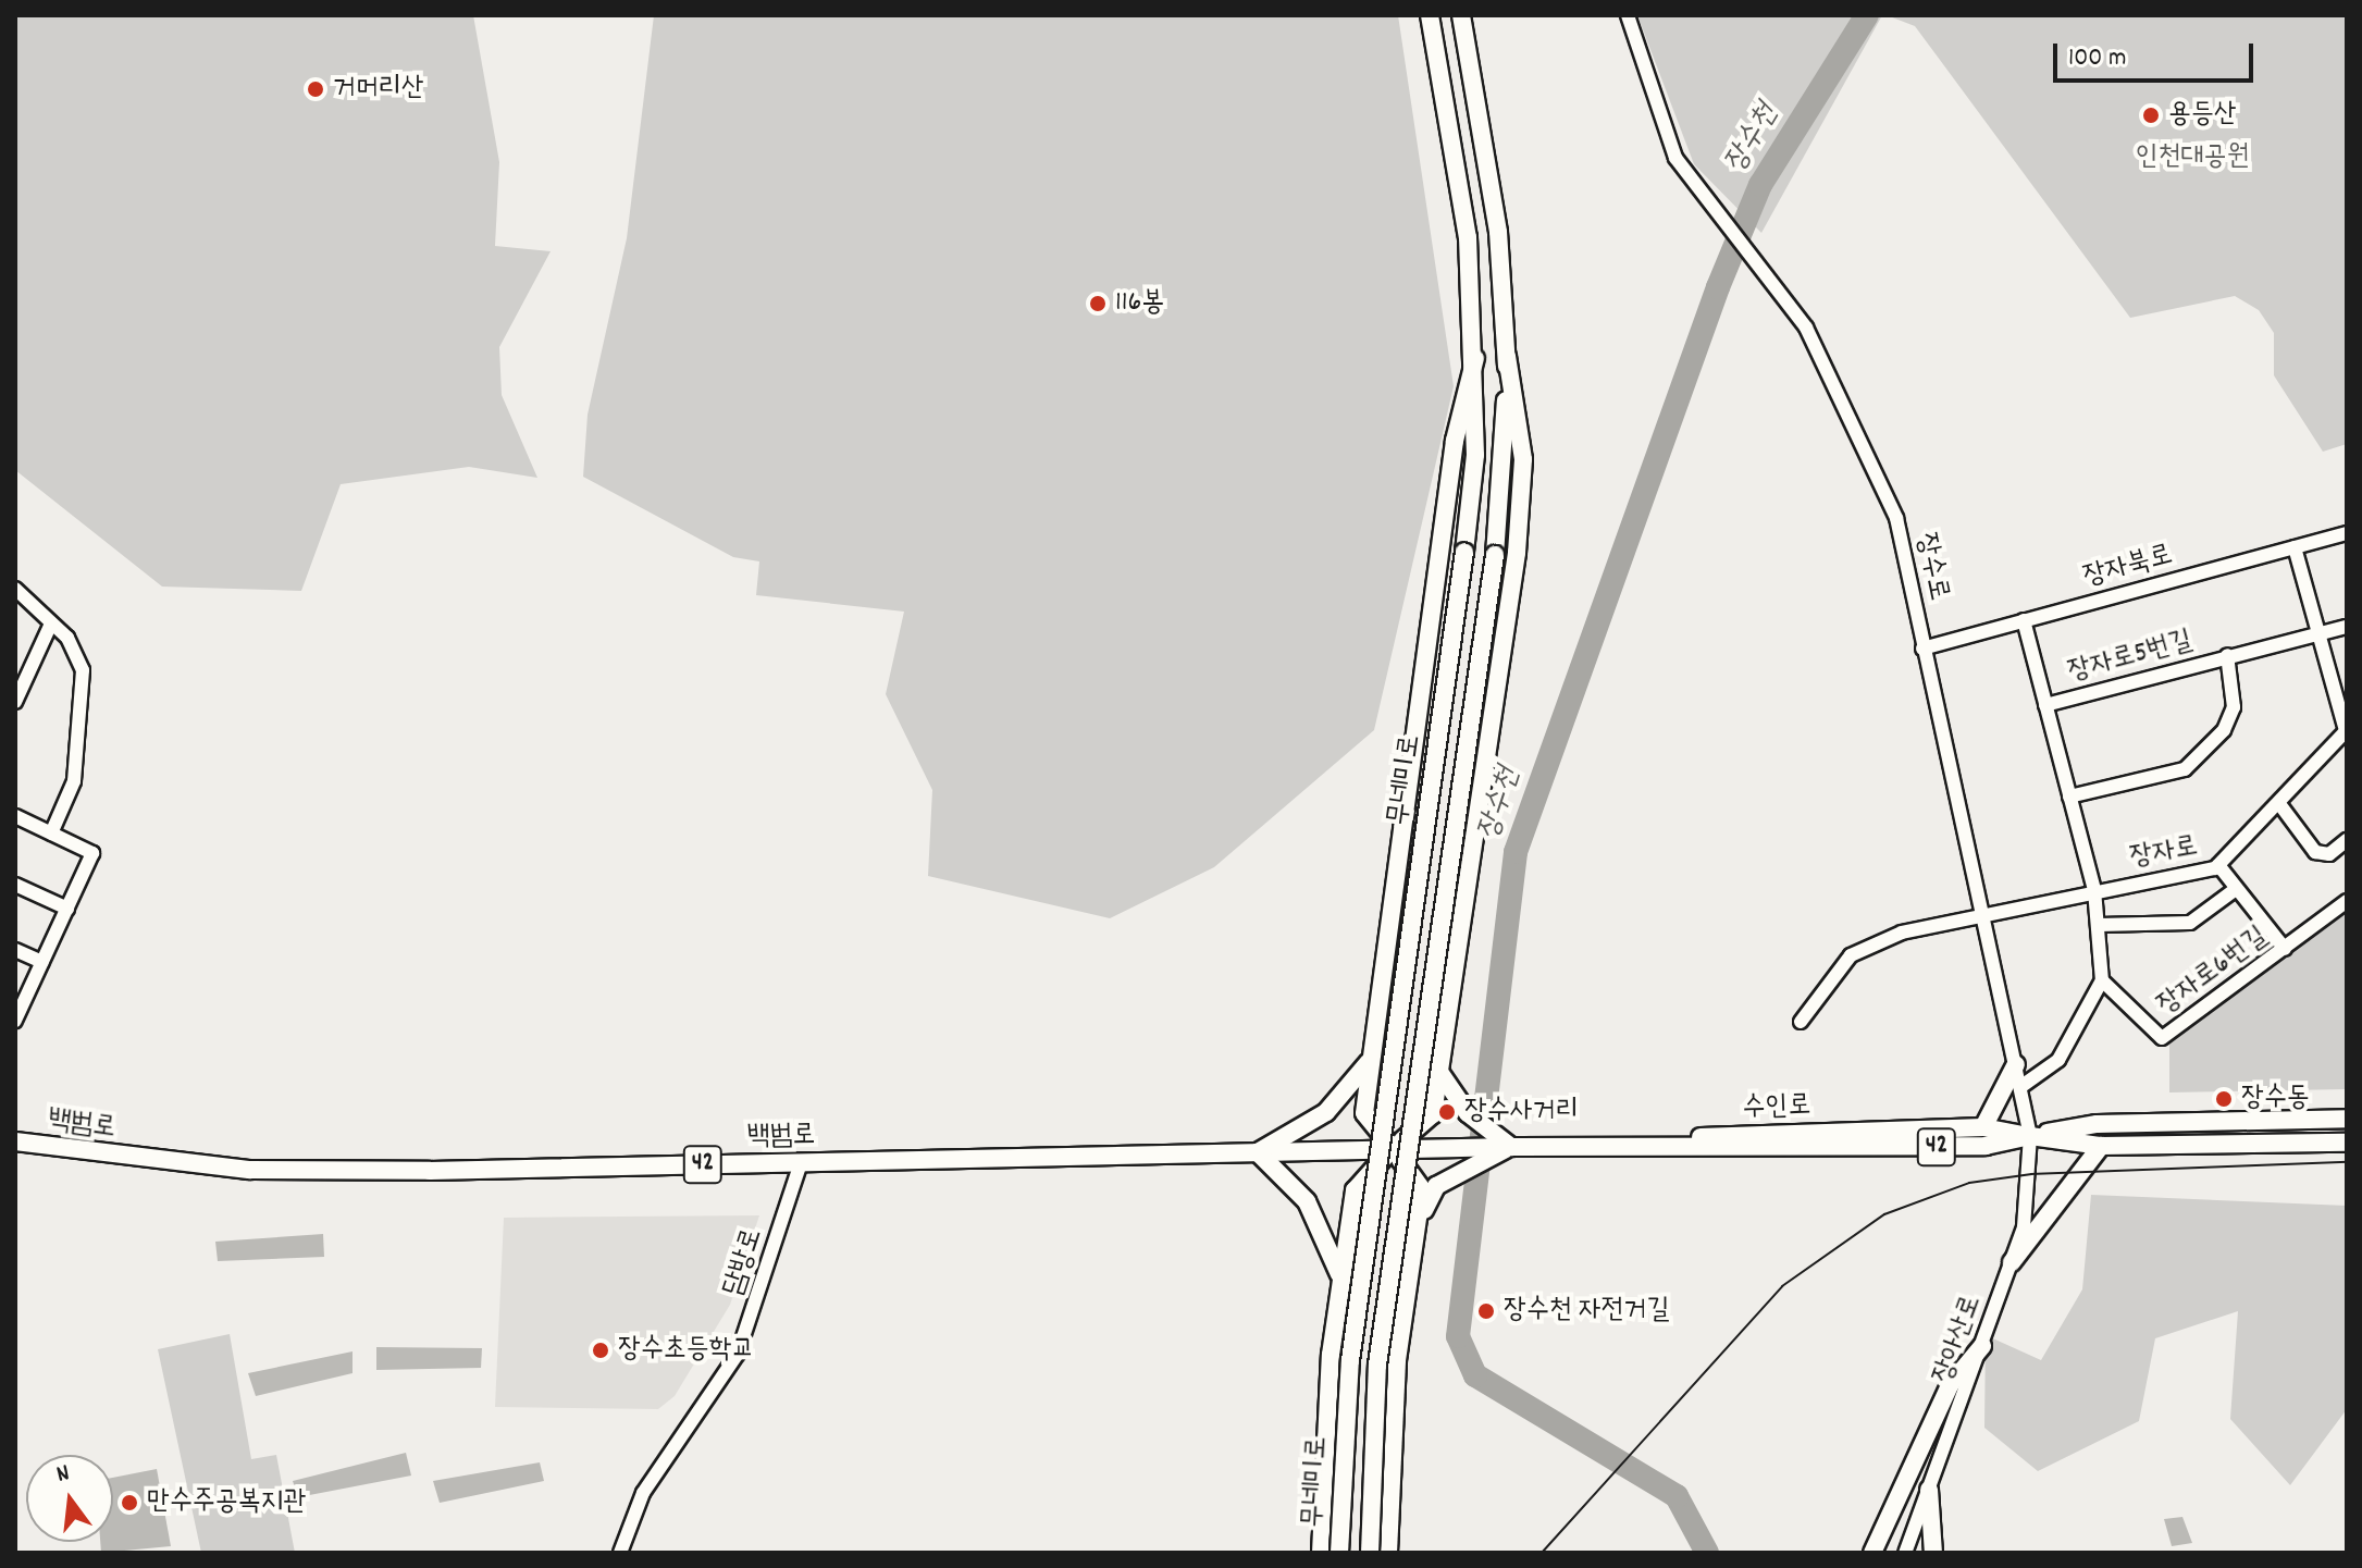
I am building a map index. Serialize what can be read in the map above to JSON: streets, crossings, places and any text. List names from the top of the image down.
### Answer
{
  "streets": {
    "main road": [
      "무네미로",
      "수인로",
      "백범로",
      "42"
    ],
    "street": [
      "장수로",
      "장자북로",
      "장자로5번길",
      "장자로",
      "장자로6번길",
      "담방로",
      "장아산로"
    ]
  },
  "crossings": [
    ["장수로", "장자북로"],
    ["장수로", "장자로"],
    ["장수로", "수인로"],
    ["장수로", "장아산로"],
    ["장자북로", "장자로5번길"],
    ["장자로5번길", "장자로"],
    ["수인로", "백범로"],
    ["수인로", "장아산로"],
    ["백범로", "담방로"]
  ],
  "water": ["장수천"],
  "parks": ["인천대공원"],
  "places": [
    "거머리산",
    "용등산",
    "116봉",
    "장수동",
    "장수사거리",
    "장수천 자전거길",
    "장수초등학교",
    "만수주공복지관"
  ],
  "scale_bar": "100 m",
  "north": "top"
}
